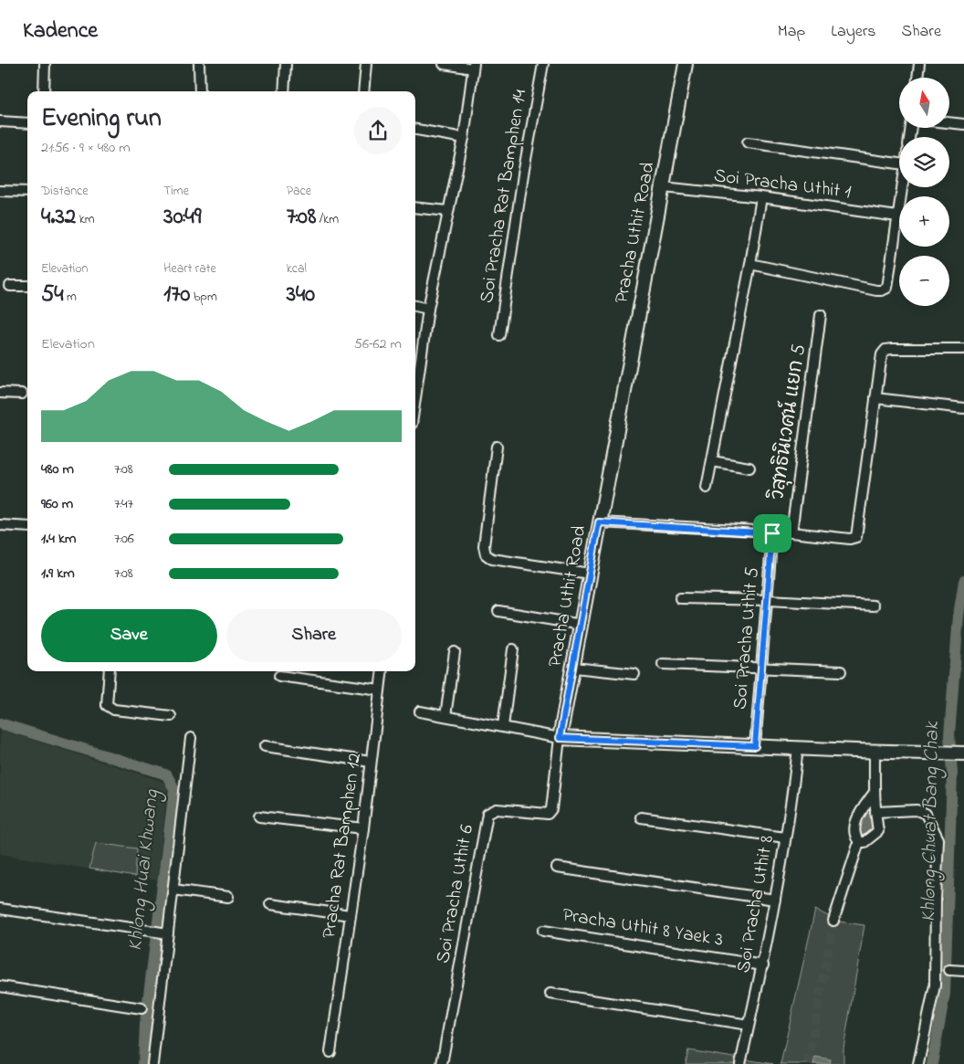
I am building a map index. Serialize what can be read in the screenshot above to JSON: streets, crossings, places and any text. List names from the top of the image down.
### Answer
{
  "streets": {
    "main road": ["Pracha Uthit Road"],
    "street": [
      "Soi Pracha Uthit 1",
      "Soi Pracha Rat Bamphen 14",
      "วิสุทธินิเวศน์ แยก 5",
      "Soi Pracha Uthit 5",
      "Pracha Rat Bamphen 12",
      "Soi Pracha Uthit 6",
      "Soi Pracha Uthit 8",
      "Pracha Uthit 8 Yaek 3"
    ]
  },
  "crossings": [
    ["Soi Pracha Uthit 1", "Pracha Uthit Road"],
    ["Pracha Uthit Road", "Soi Pracha Uthit 6"],
    ["Soi Pracha Uthit 8", "Pracha Uthit 8 Yaek 3"]
  ],
  "water": ["Khlong Chuat Bang Chak", "Khlong Huai Khwang"],
  "north": "top",
  "page": {
    "header": "Kadence",
    "nav": ["Map", "Layers", "Share"],
    "map_buttons": ["+", "−"],
    "heading": ["Evening run", "21:56 · 9 × 480 m"],
    "stats": [
      ["Distance", "4.32 km"],
      ["Time", "30:49"],
      ["Pace", "7:08 /km"],
      ["Elevation", "54 m"],
      ["Heart rate", "170 bpm"],
      ["kcal", "340"]
    ],
    "chart": ["Elevation", "56–62 m"],
    "list": [
      {
        "name": "480 m",
        "note": "7:08"
      },
      {
        "name": "960 m",
        "note": "7:47"
      },
      {
        "name": "1.4 km",
        "note": "7:06"
      },
      {
        "name": "1.9 km",
        "note": "7:08"
      }
    ],
    "buttons": ["Save", "Share"]
  }
}
